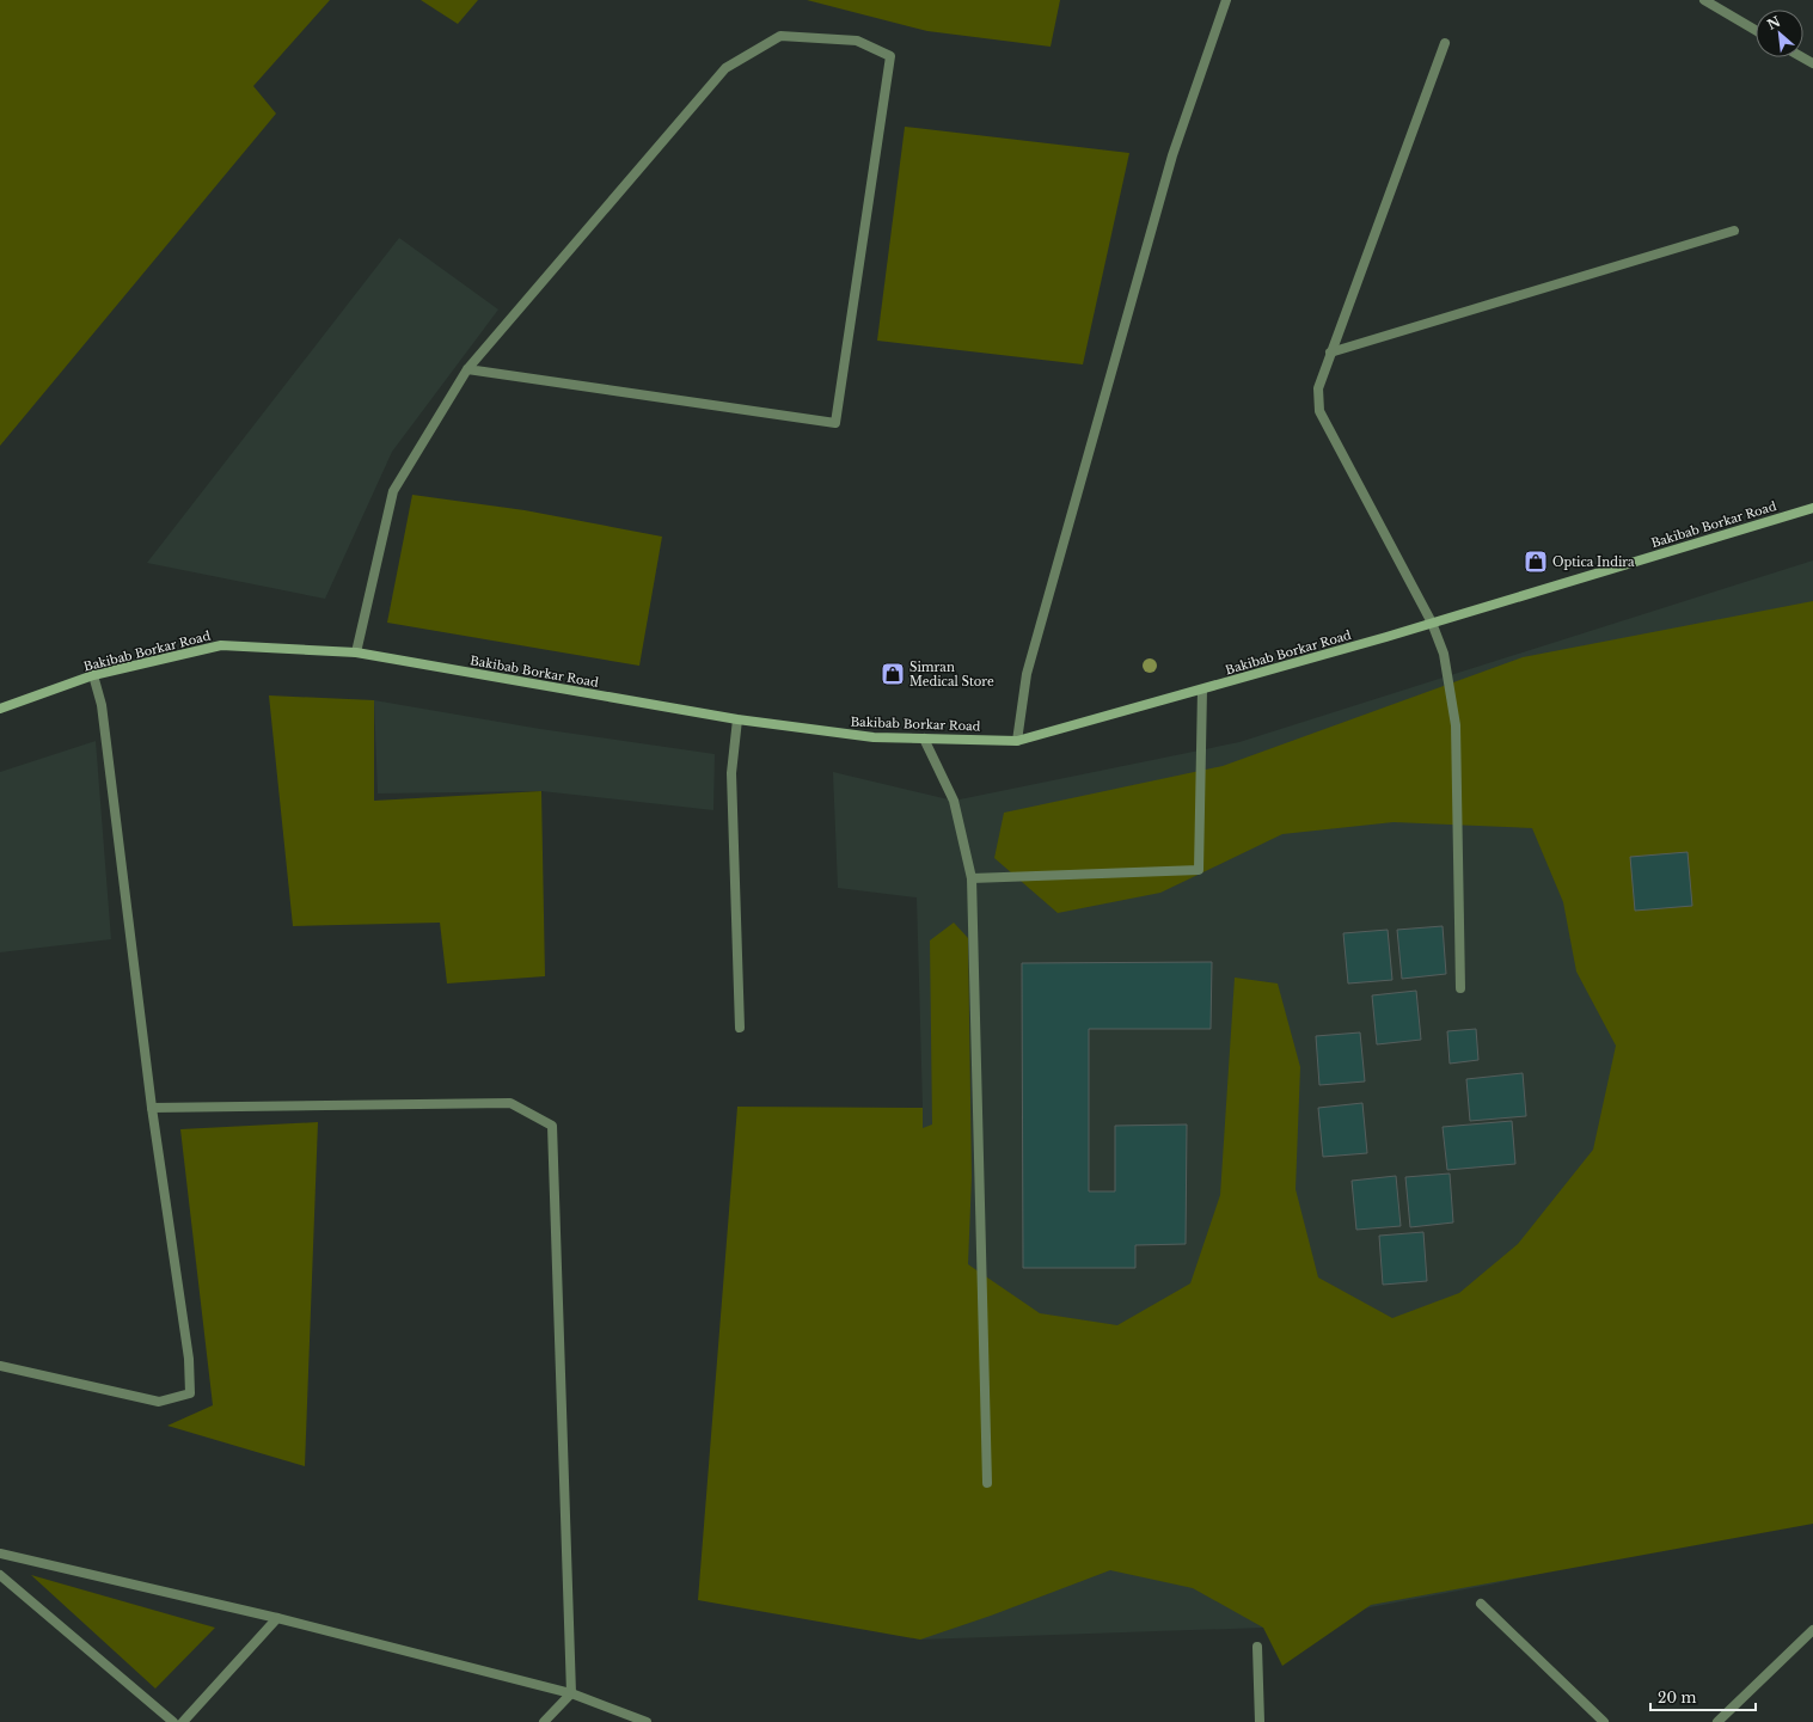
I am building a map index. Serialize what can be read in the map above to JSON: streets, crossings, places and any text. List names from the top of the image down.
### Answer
{
  "streets": {
    "street": ["Bakibab Borkar Road"]
  },
  "places": {
    "shop": ["Optica Indira", "Simran Medical Store"]
  },
  "scale_bar": "20 m",
  "north": "top left"
}
